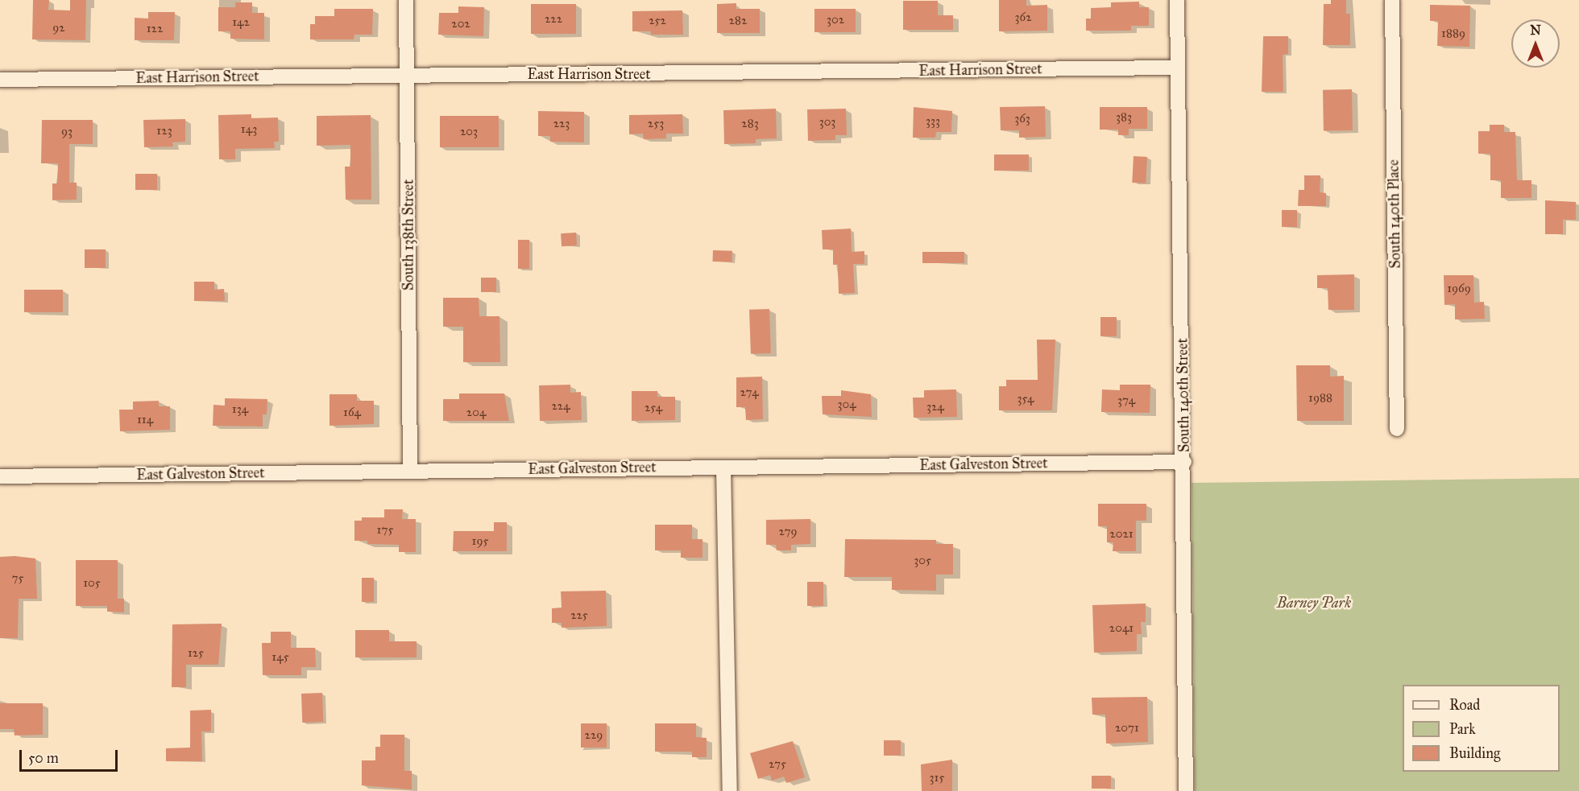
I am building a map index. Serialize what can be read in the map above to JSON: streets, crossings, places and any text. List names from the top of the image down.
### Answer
{
  "streets": {
    "street": [
      "East Harrison Street",
      "South 140th Place",
      "South 138th Street",
      "South 140th Street",
      "East Galveston Street"
    ]
  },
  "crossings": [
    ["East Harrison Street", "South 138th Street"],
    ["East Harrison Street", "South 140th Street"],
    ["South 138th Street", "East Galveston Street"],
    ["South 140th Street", "East Galveston Street"]
  ],
  "parks": ["Barney Park"],
  "house_numbers": [
    "362",
    "222",
    "302",
    "252",
    "282",
    "142",
    "202",
    "92",
    "122",
    "1889",
    "383",
    "363",
    "333",
    "303",
    "223",
    "253",
    "283",
    "143",
    "123",
    "93",
    "203",
    "1969",
    "274",
    "1988",
    "354",
    "374",
    "304",
    "224",
    "324",
    "254",
    "134",
    "164",
    "204",
    "114",
    "175",
    "279",
    "2021",
    "195",
    "305",
    "75",
    "105",
    "225",
    "2041",
    "125",
    "145",
    "2071",
    "229",
    "275",
    "315"
  ],
  "legend": ["Road", "Park", "Building"],
  "scale_bar": "50 m",
  "north": "top"
}
